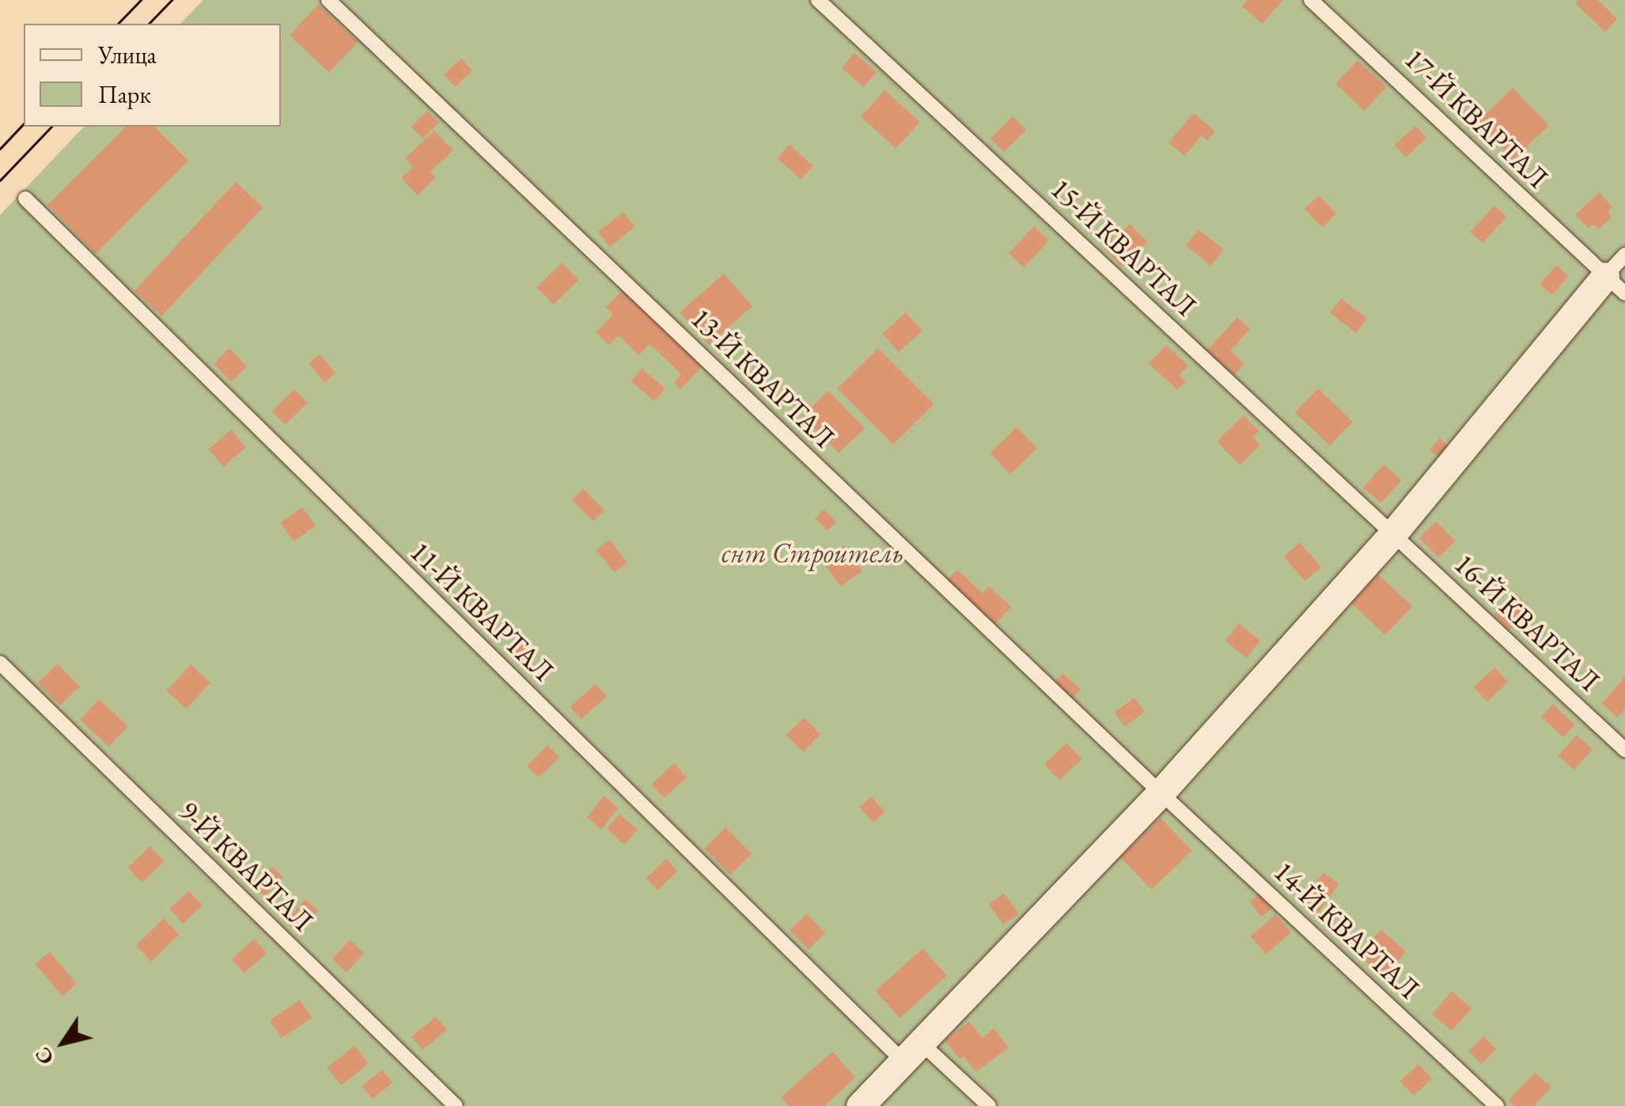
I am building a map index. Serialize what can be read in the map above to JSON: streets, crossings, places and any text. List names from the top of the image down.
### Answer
{
  "streets": {
    "lane": [
      "17-Й КВАРТАЛ",
      "15-Й КВАРТАЛ",
      "13-Й КВАРТАЛ",
      "11-Й КВАРТАЛ",
      "16-Й КВАРТАЛ",
      "9-Й КВАРТАЛ",
      "14-Й КВАРТАЛ"
    ]
  },
  "crossings": [
    ["15-Й КВАРТАЛ", "16-Й КВАРТАЛ"],
    ["13-Й КВАРТАЛ", "14-Й КВАРТАЛ"]
  ],
  "parks": ["снт Строитель"],
  "legend": ["Улица", "Парк"],
  "north": "bottom left"
}
